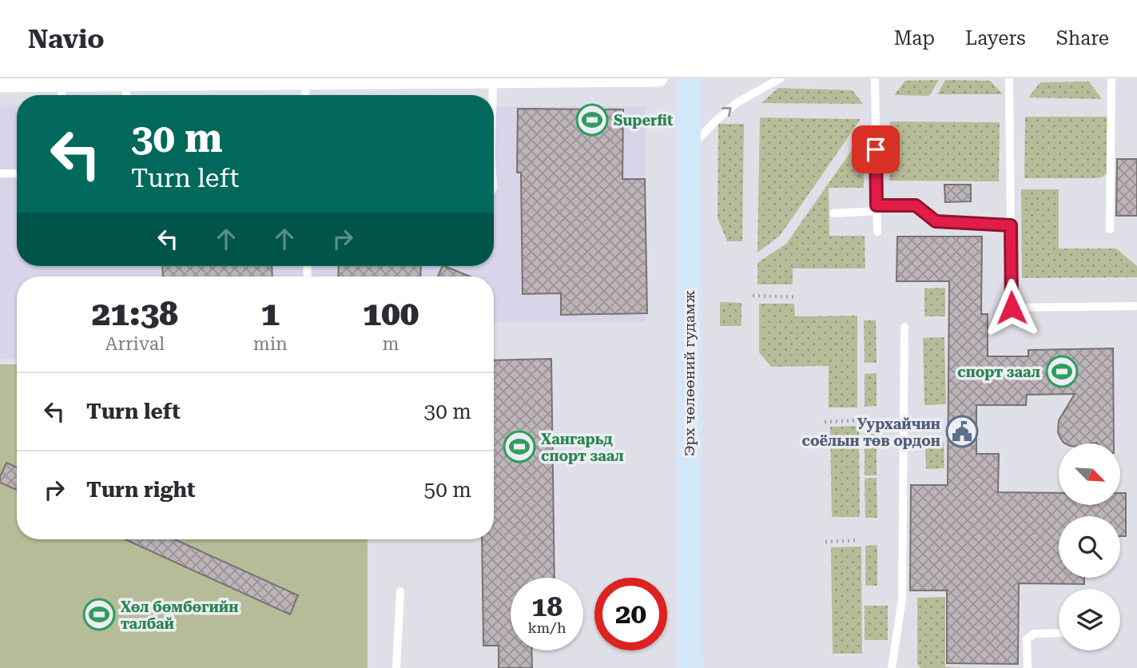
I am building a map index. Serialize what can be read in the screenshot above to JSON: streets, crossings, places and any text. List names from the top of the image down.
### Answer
{
  "streets": {
    "main road": ["Эрх чөлөөний гудамж"]
  },
  "places": {
    "sports": [
      "Superfit",
      "спорт заал",
      "Хангарьд спорт заал",
      "Хөл бөмбөгийн талбай"
    ],
    "public building": ["Уурхайчин соёлын төв ордон"]
  },
  "north": "bottom right",
  "page": {
    "header": "Navio",
    "nav": ["Map", "Layers", "Share"],
    "turn": ["30 m", "Turn left"],
    "eta": [
      "21:38",
      "Arrival",
      "1",
      "min",
      "100",
      "m"
    ],
    "list": [
      {
        "name": "Turn left",
        "value": "30 m"
      },
      {
        "name": "Turn right",
        "value": "50 m"
      }
    ],
    "speed": "18 km/h",
    "limit": "20"
  }
}
